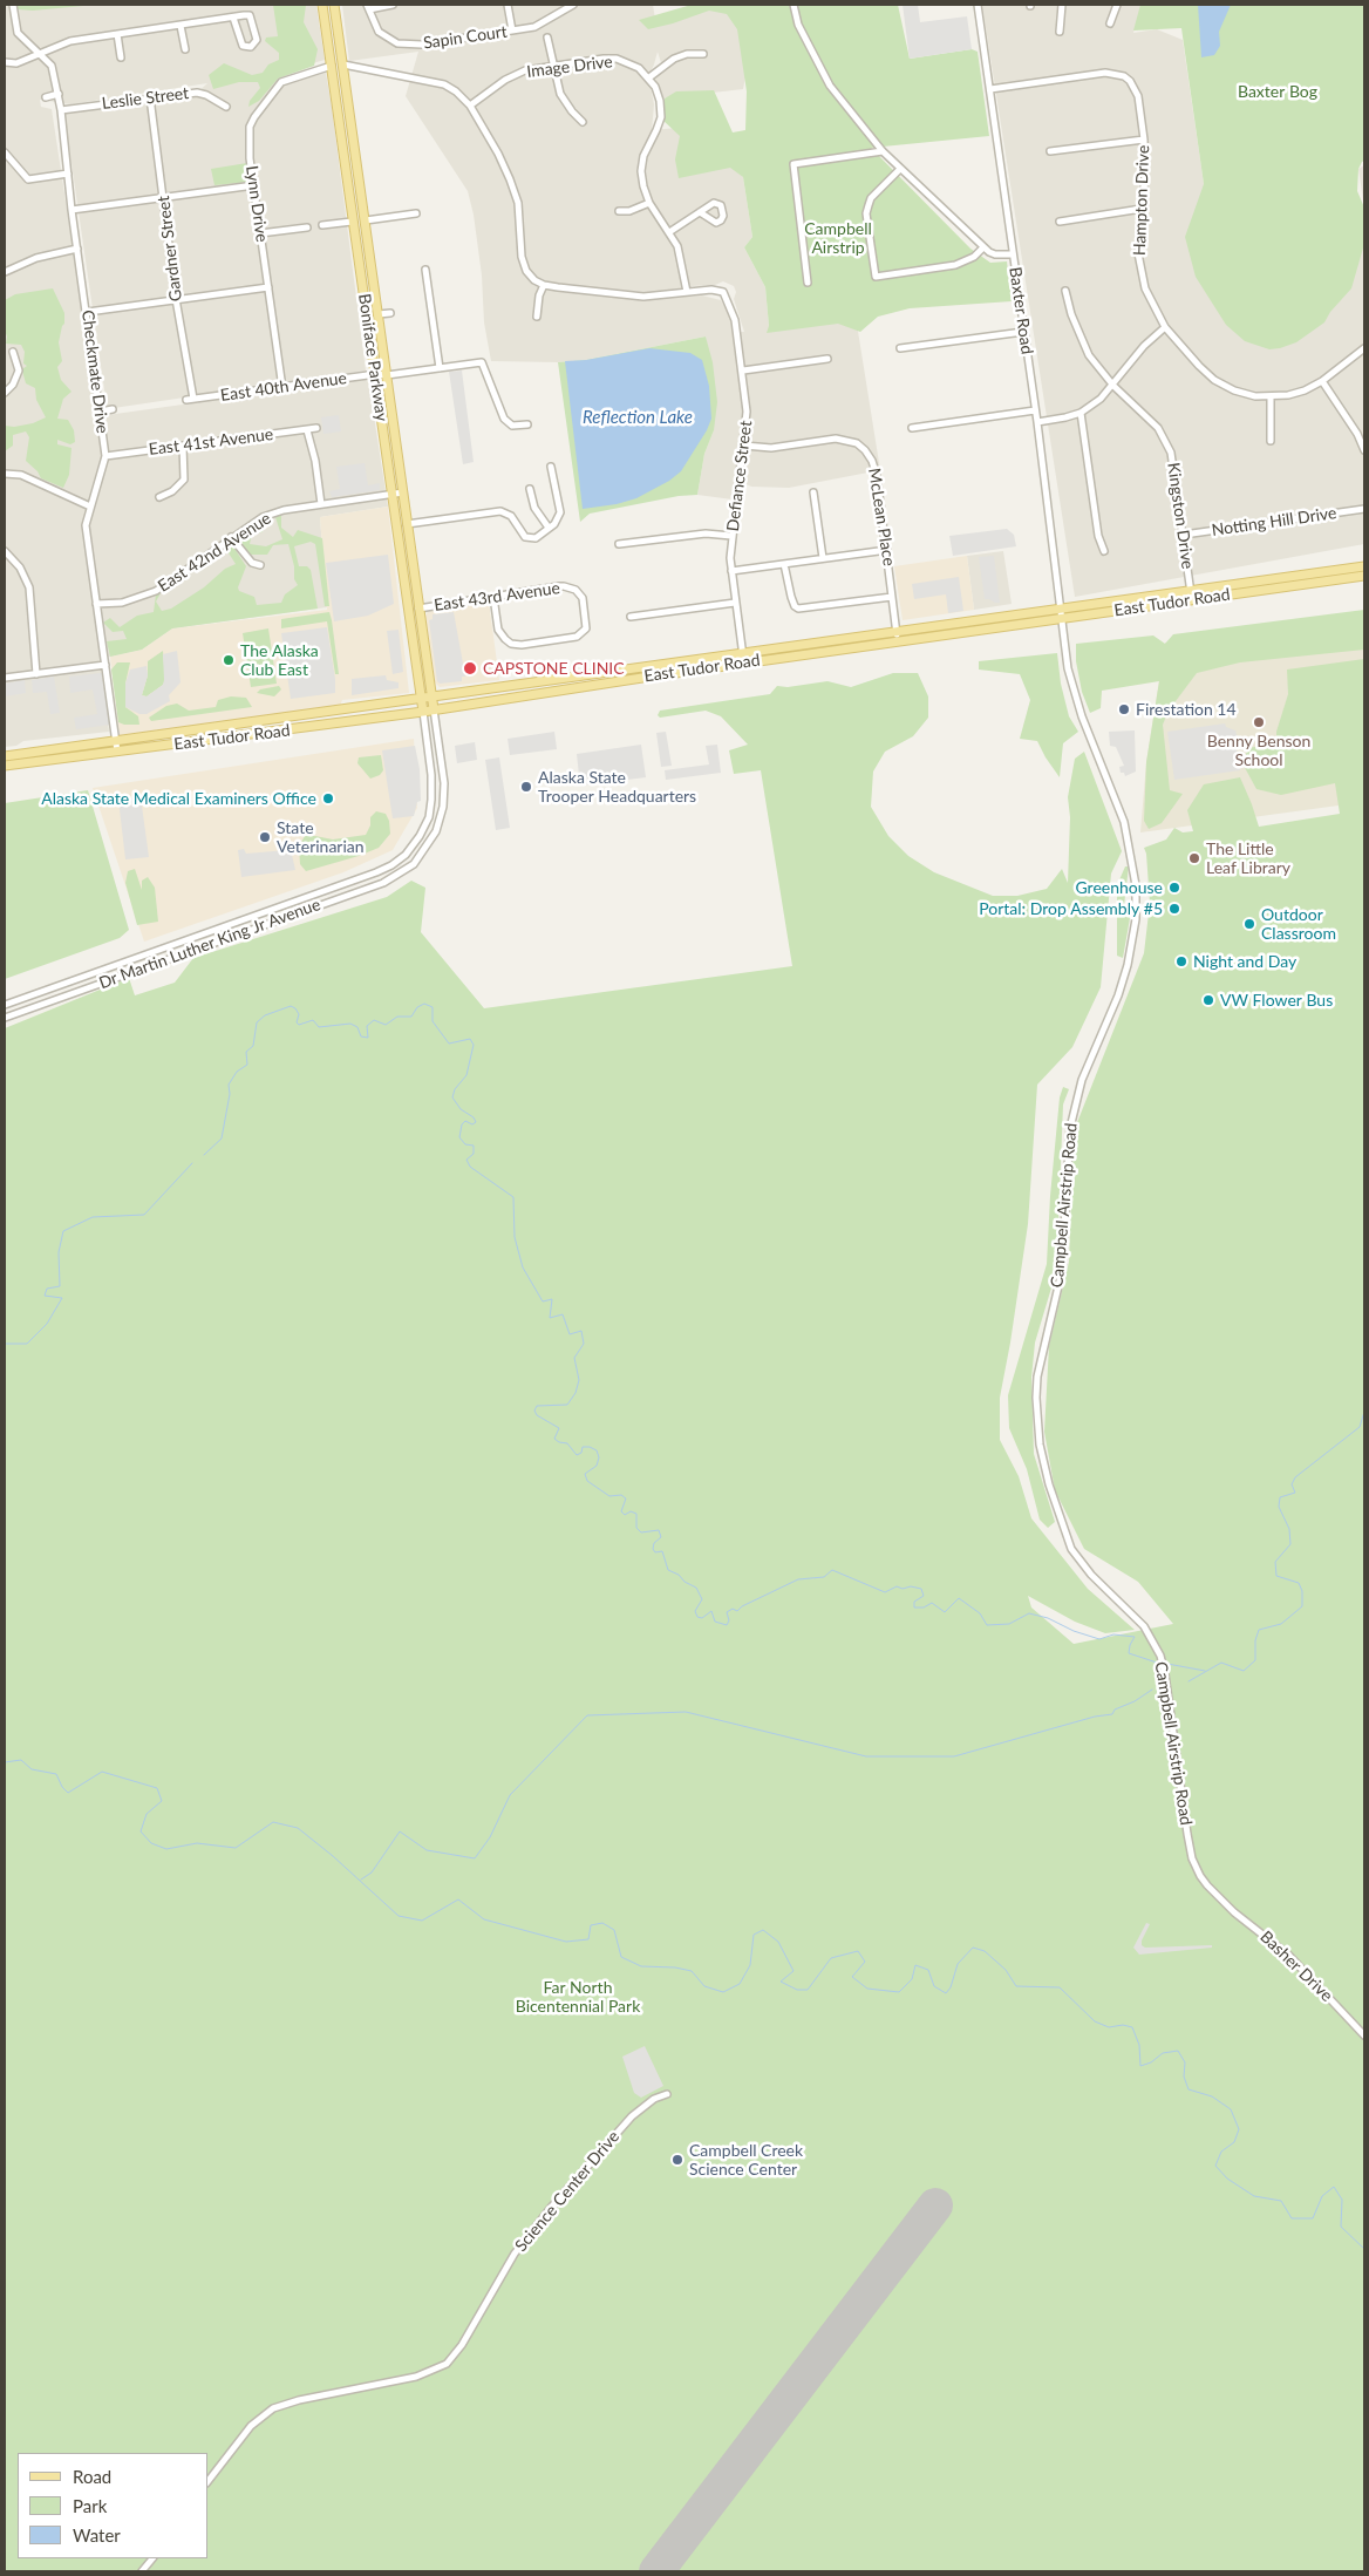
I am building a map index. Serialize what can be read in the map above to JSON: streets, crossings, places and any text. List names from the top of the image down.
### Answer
{
  "streets": {
    "main road": ["Boniface Parkway", "East Tudor Road"],
    "street": [
      "Sapin Court",
      "Image Drive",
      "Leslie Street",
      "Hampton Drive",
      "Lynn Drive",
      "Gardner Street",
      "Baxter Road",
      "Checkmate Drive",
      "East 40th Avenue",
      "East 41st Avenue",
      "Defiance Street",
      "Kingston Drive",
      "McLean Place",
      "Notting Hill Drive",
      "East 42nd Avenue",
      "East 43rd Avenue",
      "Dr Martin Luther King Jr Avenue",
      "Campbell Airstrip Road",
      "Basher Drive",
      "Science Center Drive"
    ]
  },
  "crossings": [
    ["Leslie Street", "Gardner Street"],
    ["Leslie Street", "Checkmate Drive"],
    ["Hampton Drive", "Baxter Road"],
    ["Lynn Drive", "Boniface Parkway"],
    ["Lynn Drive", "East 40th Avenue"],
    ["Gardner Street", "East 40th Avenue"],
    ["Baxter Road", "East Tudor Road"],
    ["Baxter Road", "Campbell Airstrip Road"],
    ["Boniface Parkway", "East 40th Avenue"],
    ["Boniface Parkway", "East 42nd Avenue"],
    ["Boniface Parkway", "East 43rd Avenue"],
    ["Boniface Parkway", "East Tudor Road"],
    ["Boniface Parkway", "Dr Martin Luther King Jr Avenue"],
    ["Checkmate Drive", "East 41st Avenue"],
    ["Checkmate Drive", "East 42nd Avenue"],
    ["Checkmate Drive", "East Tudor Road"],
    ["Defiance Street", "McLean Place"],
    ["Defiance Street", "East Tudor Road"],
    ["Kingston Drive", "Notting Hill Drive"],
    ["Kingston Drive", "East Tudor Road"],
    ["McLean Place", "East Tudor Road"],
    ["East Tudor Road", "Dr Martin Luther King Jr Avenue"],
    ["East Tudor Road", "Campbell Airstrip Road"],
    ["Campbell Airstrip Road", "Basher Drive"]
  ],
  "water": ["Reflection Lake"],
  "parks": ["Baxter Bog", "Campbell Airstrip", "Far North Bicentennial Park"],
  "places": [
    "The Alaska Club East",
    "CAPSTONE CLINIC",
    "Firestation 14",
    "Benny Benson School",
    "Alaska State Trooper Headquarters",
    "Alaska State Medical Examiners Office",
    "State Veterinarian",
    "The Little Leaf Library",
    "Greenhouse",
    "Portal: Drop Assembly #5",
    "Outdoor Classroom",
    "Night and Day",
    "VW Flower Bus",
    "Campbell Creek Science Center"
  ],
  "legend": ["Road", "Park", "Water"]
}
